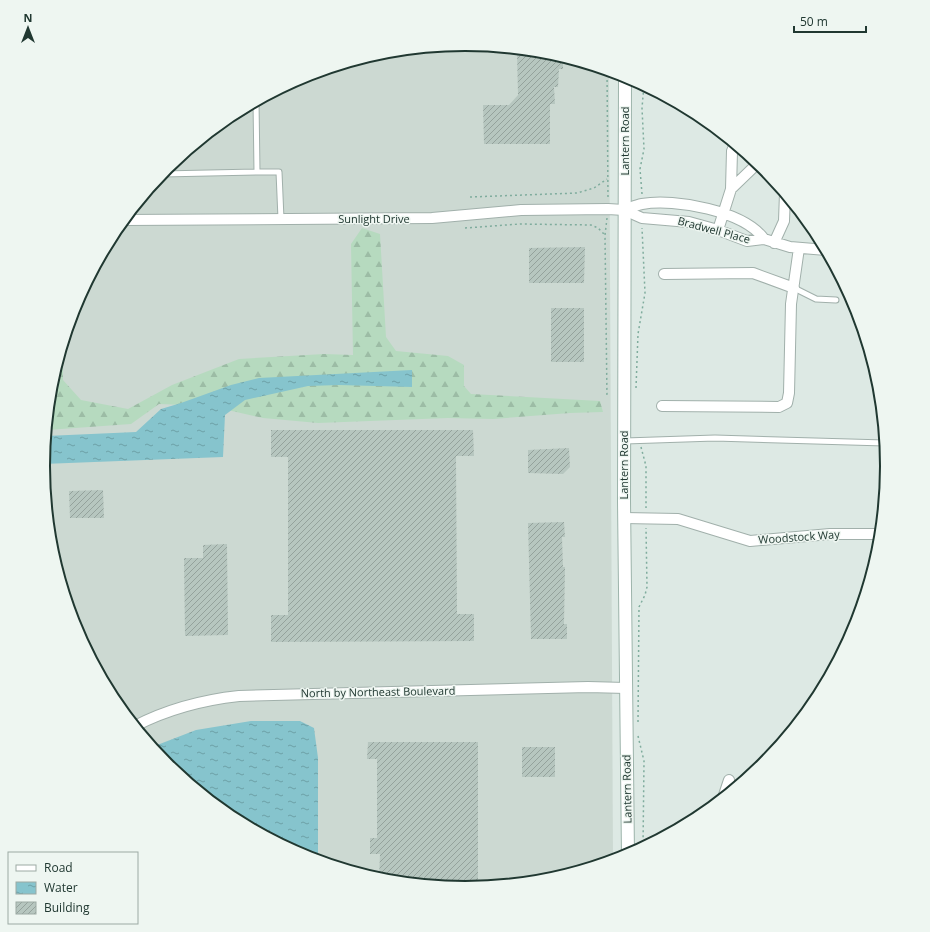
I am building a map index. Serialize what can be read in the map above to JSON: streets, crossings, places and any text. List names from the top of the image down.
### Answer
{
  "streets": {
    "street": [
      "Lantern Road",
      "Sunlight Drive",
      "Bradwell Place",
      "Woodstock Way",
      "North by Northeast Boulevard"
    ]
  },
  "crossings": [
    ["Lantern Road", "Sunlight Drive"],
    ["Lantern Road", "Bradwell Place"],
    ["Lantern Road", "Woodstock Way"],
    ["Lantern Road", "North by Northeast Boulevard"],
    ["Sunlight Drive", "Bradwell Place"]
  ],
  "legend": ["Road", "Water", "Building"],
  "scale_bar": "50 m",
  "north": "top"
}
